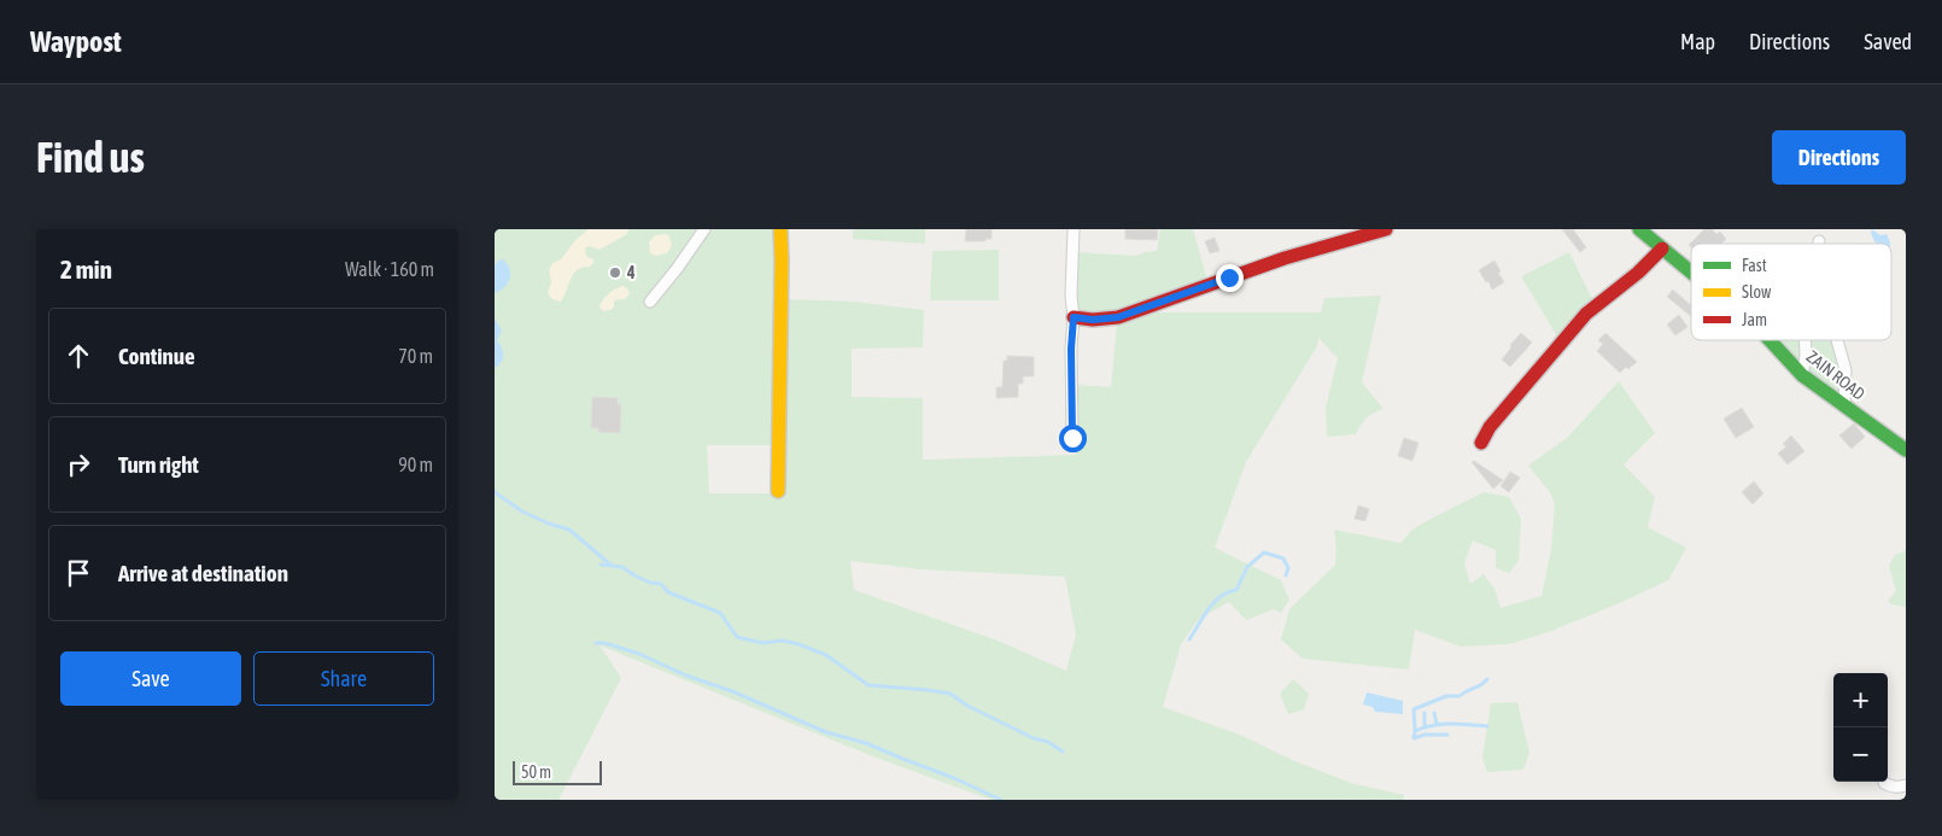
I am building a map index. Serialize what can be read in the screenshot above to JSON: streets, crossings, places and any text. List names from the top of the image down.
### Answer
{
  "streets": {
    "street": ["ZAIN ROAD"]
  },
  "places": ["4"],
  "legend": ["Fast", "Slow", "Jam"],
  "scale_bar": "50 m",
  "page": {
    "header": "Waypost",
    "nav": ["Map", "Directions", "Saved"],
    "buttons": [
      "Directions",
      ["Save", "Share"]
    ],
    "title": "Find us",
    "heading": ["2 min", "Walk · 160 m"],
    "list": [
      ["Continue", "70 m"],
      ["Turn right", "90 m"],
      "Arrive at destination"
    ],
    "map_buttons": ["+", "−"],
    "scale": "50 m"
  }
}
